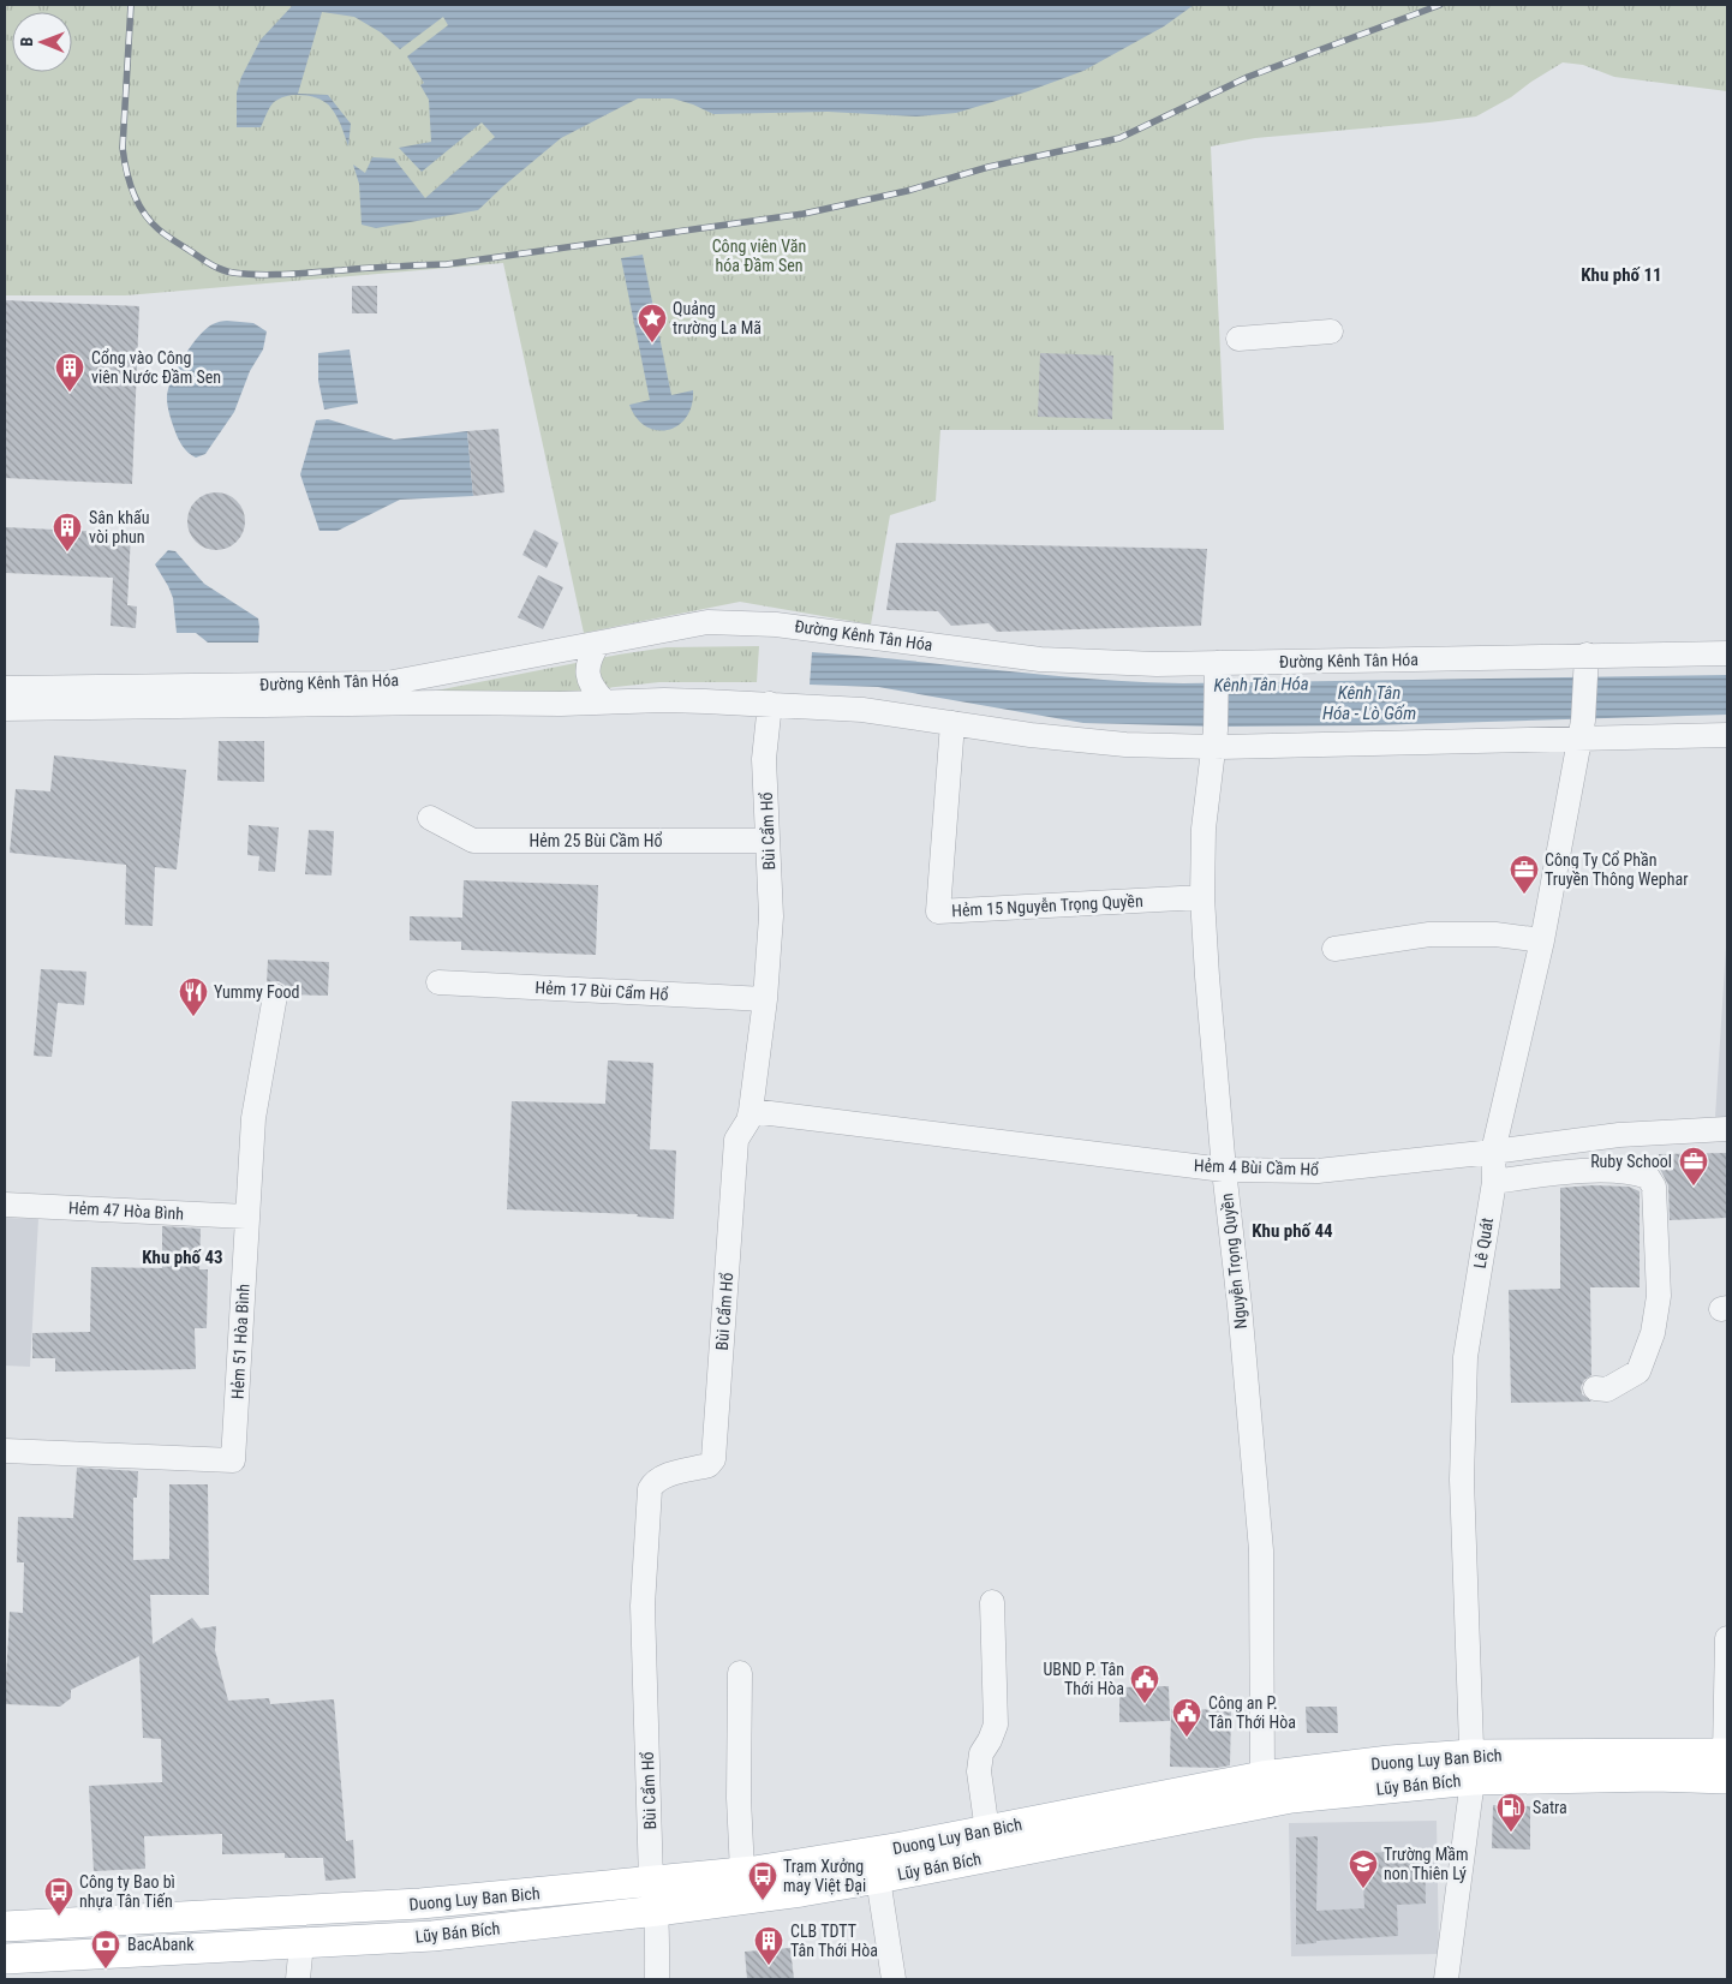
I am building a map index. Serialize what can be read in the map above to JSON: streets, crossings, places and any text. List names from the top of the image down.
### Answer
{
  "streets": {
    "main road": ["Duong Luy Ban Bich", "Lũy Bán Bích"],
    "street": [
      "Đường Kênh Tân Hóa",
      "Bùi Cẩm Hổ",
      "Hẻm 25 Bùi Cầm Hổ",
      "Hẻm 15 Nguyễn Trọng Quyền",
      "Hẻm 17 Bùi Cẩm Hổ",
      "Hẻm 4 Bùi Cầm Hổ",
      "Hẻm 47 Hòa Bình",
      "Lê Quát",
      "Nguyễn Trọng Quyền",
      "Hẻm 51 Hòa Bình"
    ]
  },
  "crossings": [
    ["Đường Kênh Tân Hóa", "Bùi Cẩm Hổ"],
    ["Đường Kênh Tân Hóa", "Hẻm 15 Nguyễn Trọng Quyền"],
    ["Đường Kênh Tân Hóa", "Lê Quát"],
    ["Đường Kênh Tân Hóa", "Nguyễn Trọng Quyền"],
    ["Bùi Cẩm Hổ", "Hẻm 25 Bùi Cầm Hổ"],
    ["Bùi Cẩm Hổ", "Hẻm 17 Bùi Cẩm Hổ"],
    ["Bùi Cẩm Hổ", "Hẻm 4 Bùi Cầm Hổ"],
    ["Bùi Cẩm Hổ", "Duong Luy Ban Bich"],
    ["Hẻm 15 Nguyễn Trọng Quyền", "Nguyễn Trọng Quyền"],
    ["Hẻm 4 Bùi Cầm Hổ", "Lê Quát"],
    ["Hẻm 4 Bùi Cầm Hổ", "Nguyễn Trọng Quyền"],
    ["Hẻm 47 Hòa Bình", "Hẻm 51 Hòa Bình"],
    ["Lê Quát", "Duong Luy Ban Bich"],
    ["Lê Quát", "Lũy Bán Bích"],
    ["Nguyễn Trọng Quyền", "Duong Luy Ban Bich"],
    ["Duong Luy Ban Bich", "Lũy Bán Bích"]
  ],
  "districts": ["Khu phố 11", "Khu phố 44", "Khu phố 43"],
  "water": ["Kênh Tân Hóa", "Kênh Tân Hóa - Lò Gốm"],
  "parks": ["Công viên Văn hóa Đầm Sen"],
  "places": {
    "place": ["Quảng trường La Mã"],
    "building": ["Cổng vào Công viên Nước Đầm Sen", "Sân khấu vòi phun", "CLB TDTT Tân Thới Hòa"],
    "office": ["Công Ty Cổ Phần Truyền Thông Wephar", "Ruby School"],
    "restaurant": ["Yummy Food"],
    "public building": ["UBND P. Tân Thới Hòa", "Công an P. Tân Thới Hòa"],
    "fuel station": ["Satra"],
    "school or university": ["Trường Mầm non Thiên Lý"],
    "bus stop": ["Trạm Xưởng may Việt Đại", "Công ty Bao bì nhựa Tân Tiến"],
    "bank": ["BacAbank"]
  },
  "north": "left"
}
